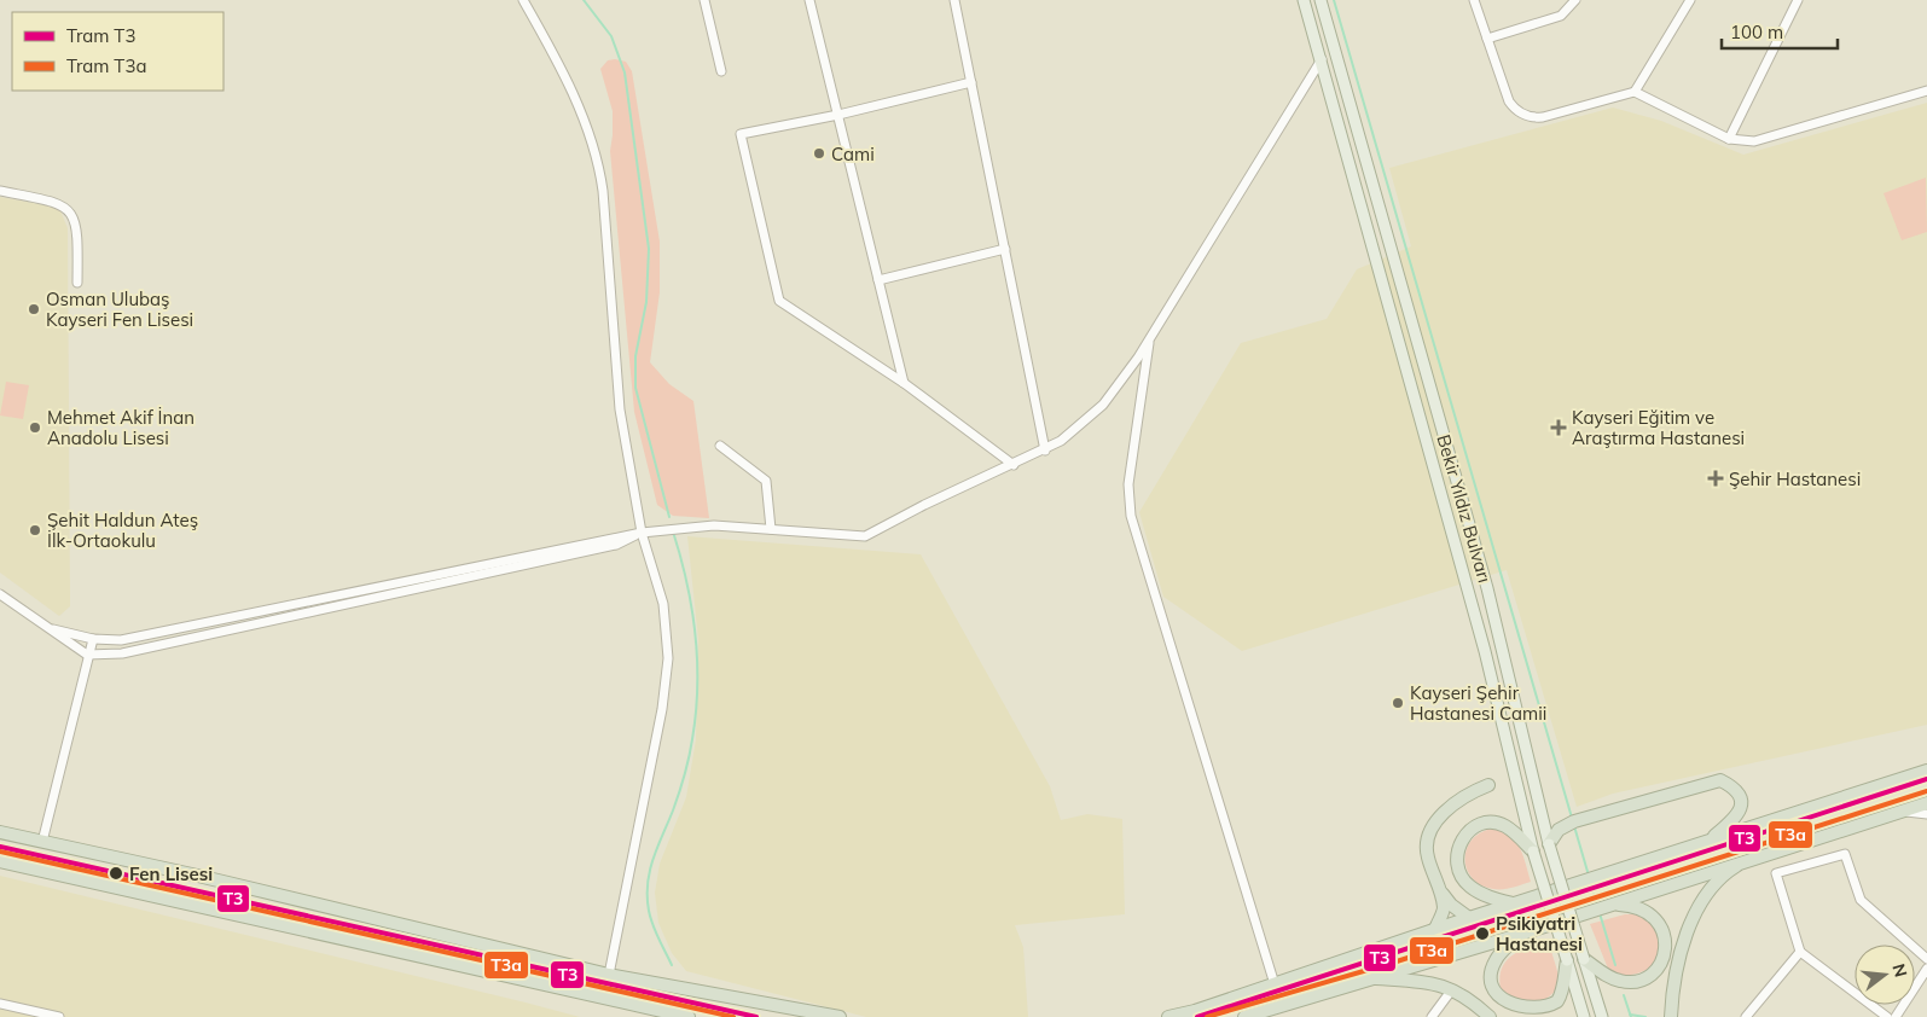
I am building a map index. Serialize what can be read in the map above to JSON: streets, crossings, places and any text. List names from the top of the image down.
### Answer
{
  "streets": {
    "main road": ["Bekir Yıldız Bulvarı"]
  },
  "places": {
    "other": [
      "Cami",
      "Osman Ulubaş Kayseri Fen Lisesi",
      "Mehmet Akif İnan Anadolu Lisesi",
      "Şehit Haldun Ateş İlk-Ortaokulu",
      "Kayseri Şehir Hastanesi Camii",
      "Fen Lisesi",
      "Psikiyatri Hastanesi"
    ],
    "health": ["Kayseri Eğitim ve Araştırma Hastanesi", "Şehir Hastanesi"]
  },
  "lines": ["tram line T3", "tram line T3a"],
  "legend": ["Tram T3", "Tram T3a"],
  "scale_bar": "100 m",
  "north": "right"
}
